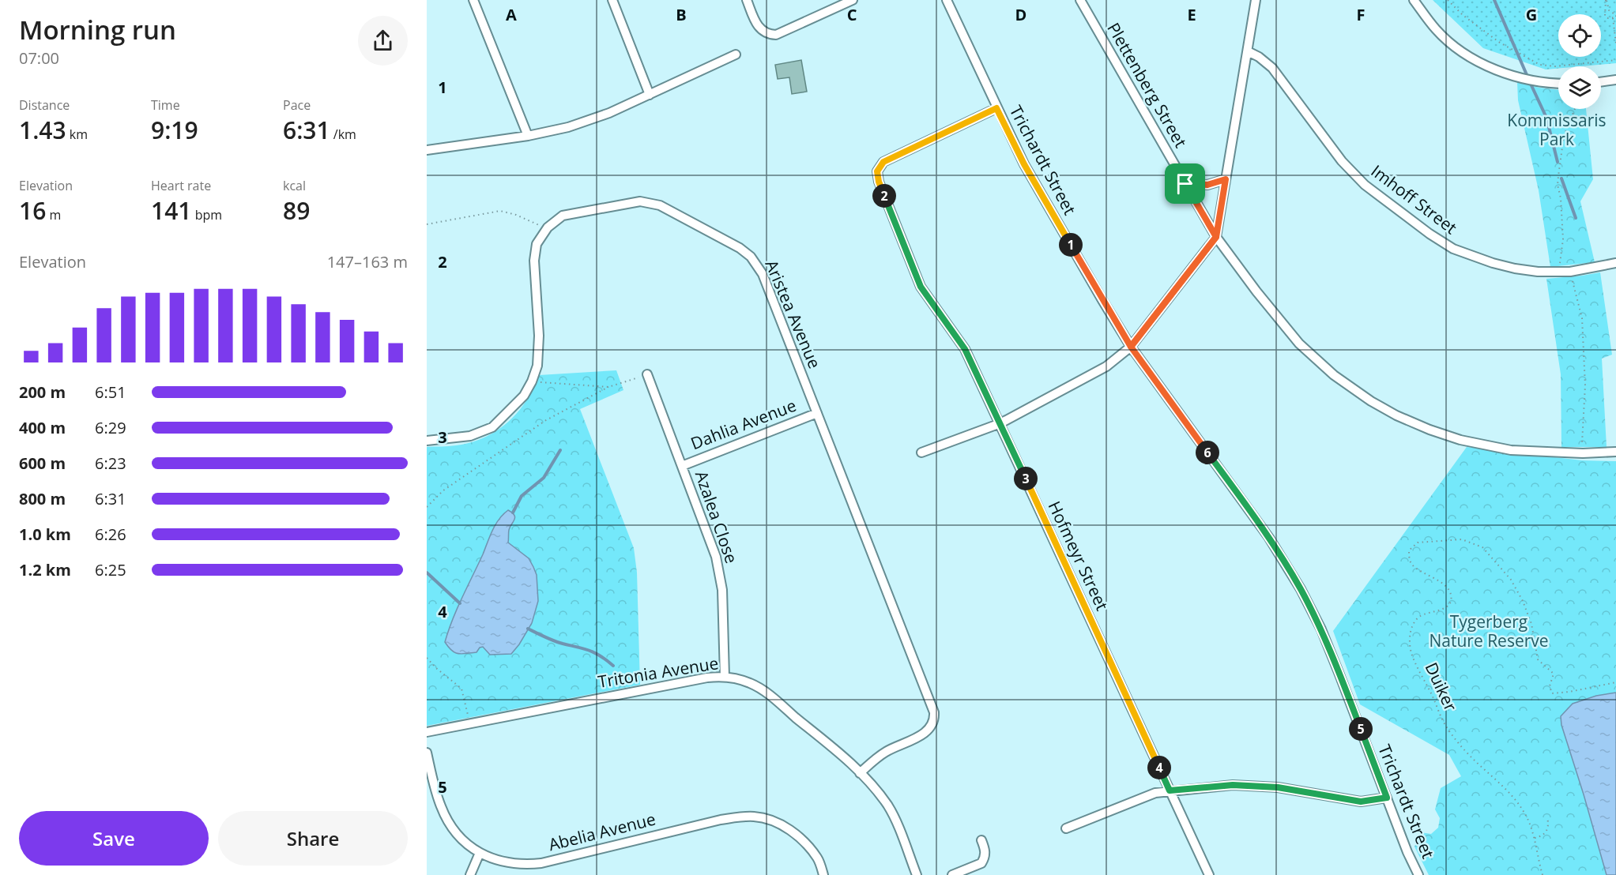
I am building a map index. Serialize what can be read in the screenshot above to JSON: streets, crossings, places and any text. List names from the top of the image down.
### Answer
{
  "streets": {
    "street": [
      "Plettenberg Street",
      "Trichardt Street",
      "Imhoff Street",
      "Aristea Avenue",
      "Dahlia Avenue",
      "Azalea Close",
      "Hofmeyr Street",
      "Tritonia Avenue",
      "Abelia Avenue"
    ],
    "path": ["Duiker"]
  },
  "crossings": [
    ["Trichardt Street", "Hofmeyr Street"],
    ["Aristea Avenue", "Dahlia Avenue"],
    ["Aristea Avenue", "Tritonia Avenue"],
    ["Dahlia Avenue", "Azalea Close"],
    ["Azalea Close", "Tritonia Avenue"]
  ],
  "parks": ["Kommissaris Park", "Tygerberg Nature Reserve"],
  "page": {
    "heading": ["Morning run", "07:00"],
    "stats": [
      ["Distance", "1.43 km"],
      ["Time", "9:19"],
      ["Pace", "6:31 /km"],
      ["Elevation", "16 m"],
      ["Heart rate", "141 bpm"],
      ["kcal", "89"]
    ],
    "pins": [
      "2",
      "1",
      "6",
      "3",
      "5",
      "4"
    ],
    "chart": ["Elevation", "147–163 m"],
    "list": [
      {
        "name": "200 m",
        "note": "6:51"
      },
      {
        "name": "400 m",
        "note": "6:29"
      },
      {
        "name": "600 m",
        "note": "6:23"
      },
      {
        "name": "800 m",
        "note": "6:31"
      },
      {
        "name": "1.0 km",
        "note": "6:26"
      },
      {
        "name": "1.2 km",
        "note": "6:25"
      }
    ],
    "buttons": ["Save", "Share"]
  },
  "grid": {
    "columns": [
      "A",
      "B",
      "C",
      "D",
      "E",
      "F",
      "G"
    ],
    "rows": [
      "1",
      "2",
      "3",
      "4",
      "5"
    ]
  }
}
